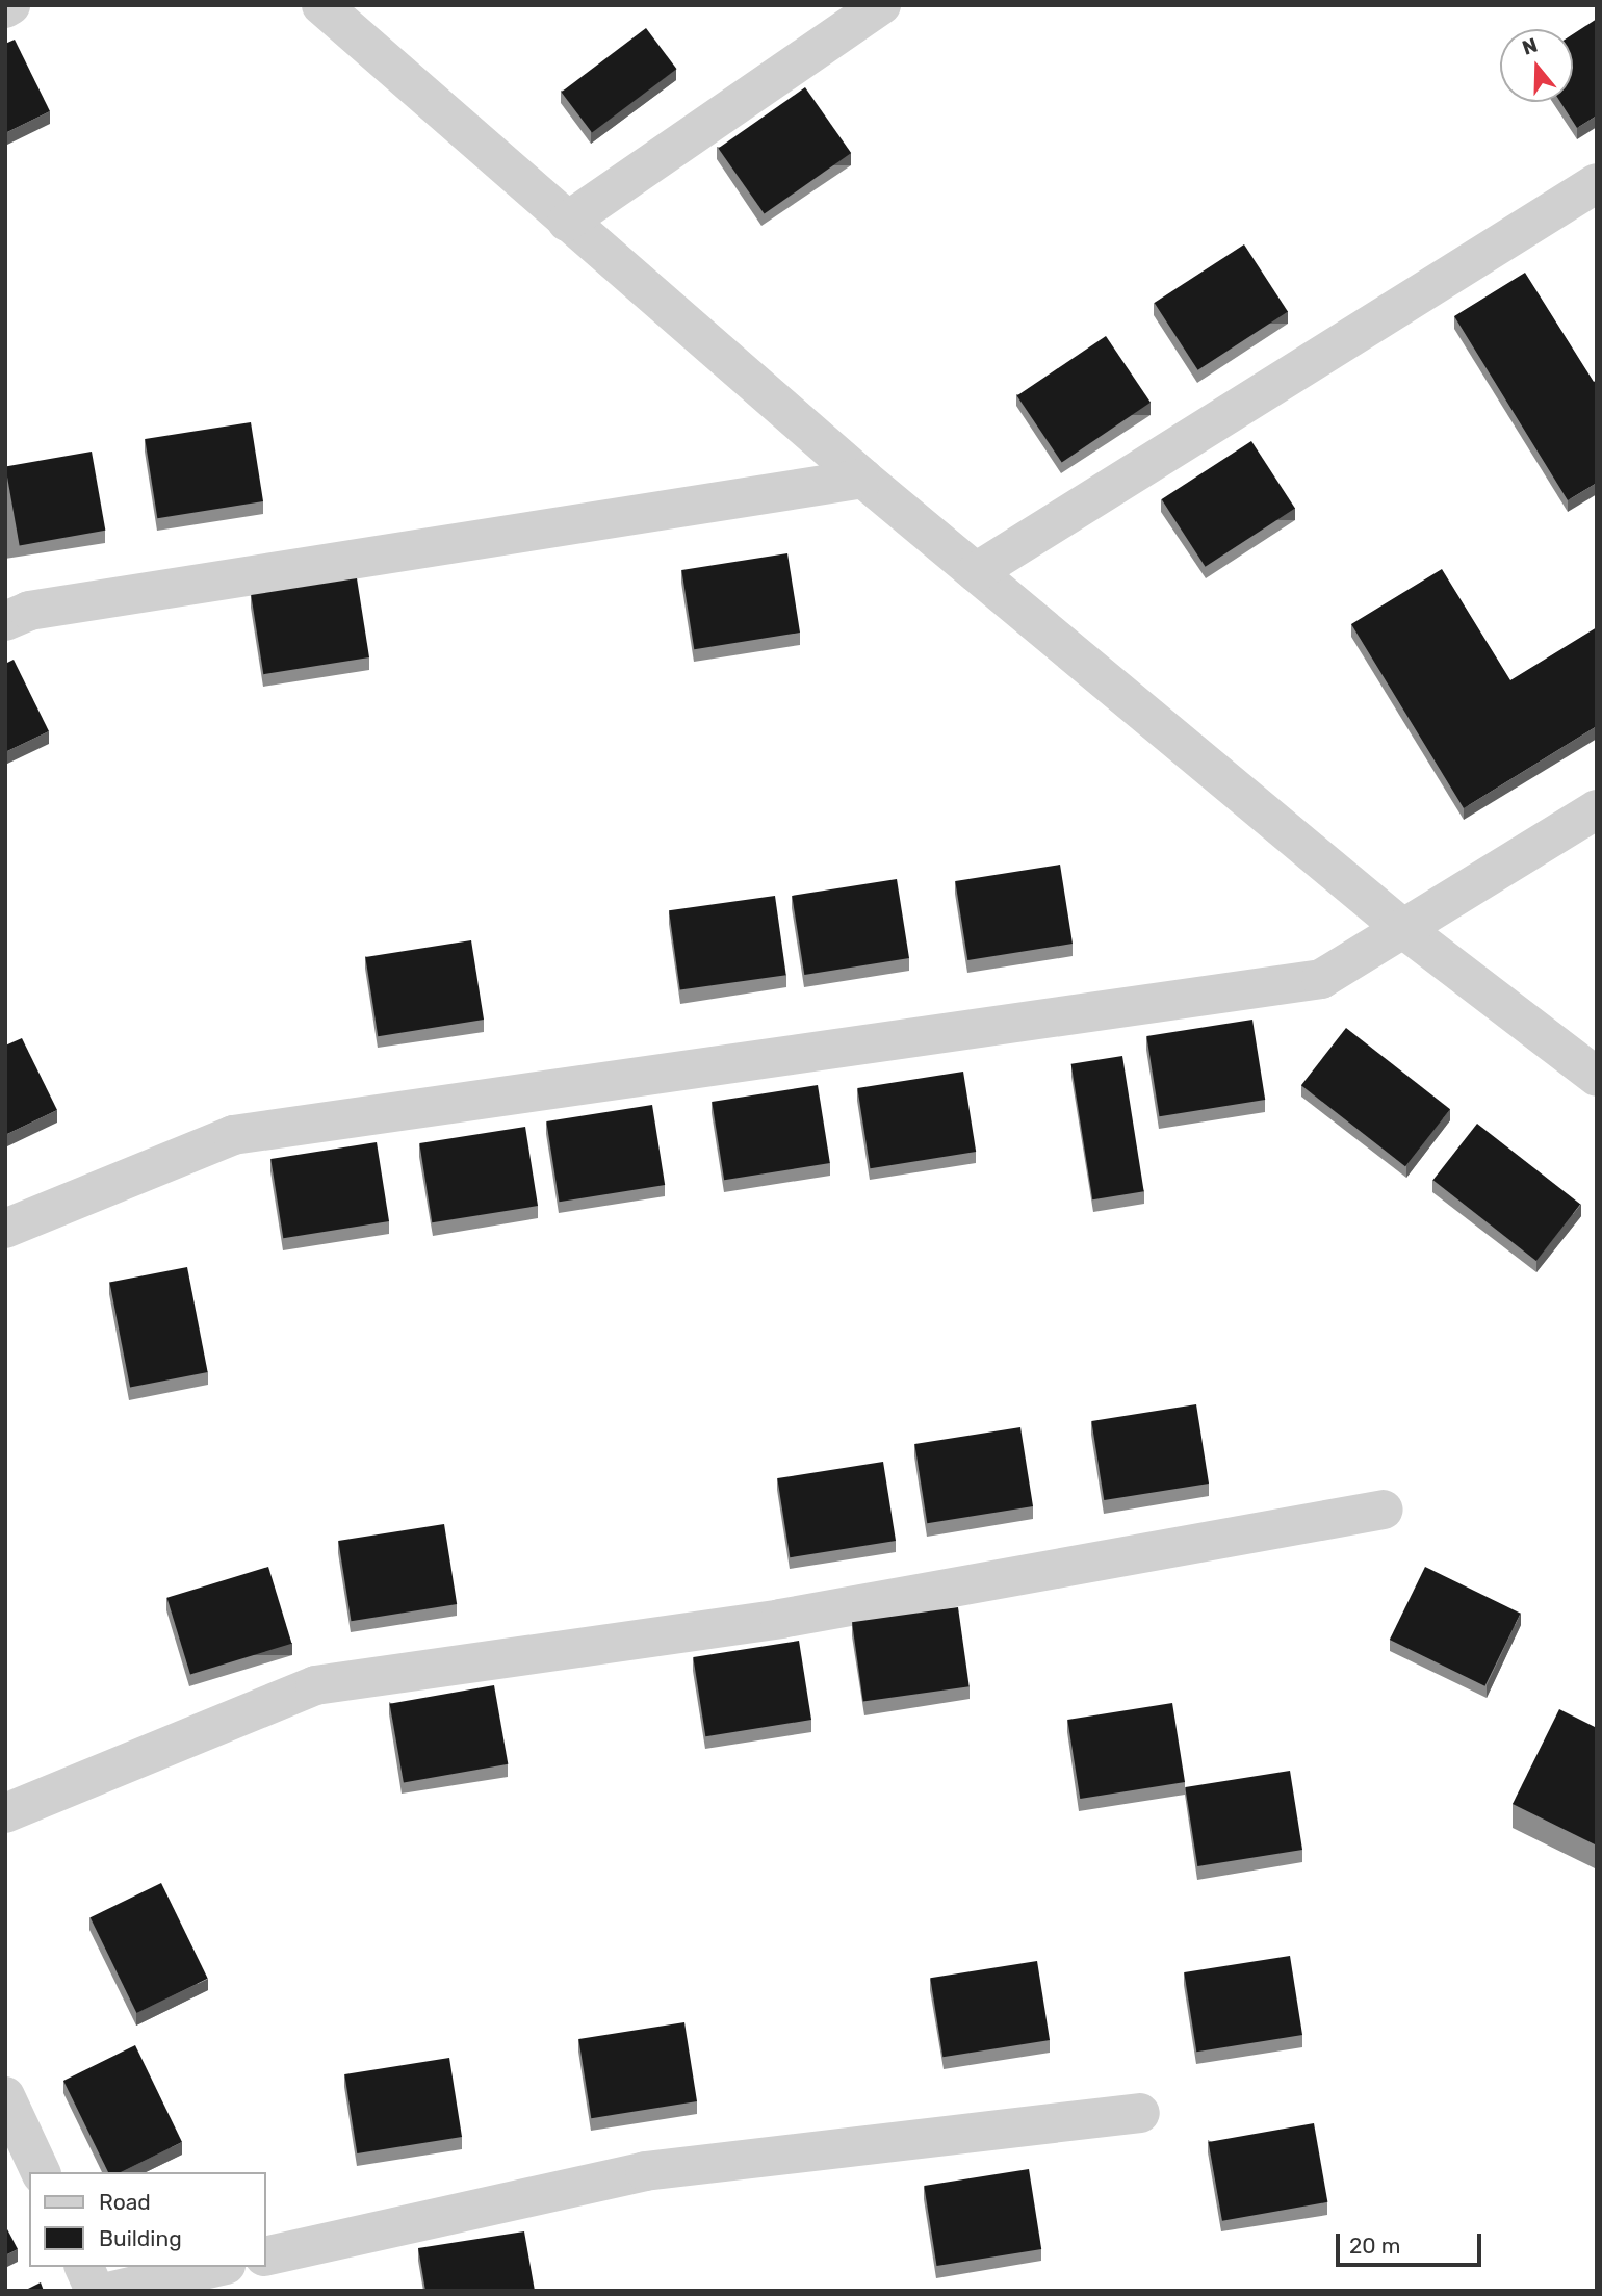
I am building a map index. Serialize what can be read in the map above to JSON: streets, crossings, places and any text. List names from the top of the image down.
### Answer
{
  "legend": ["Road", "Building"],
  "scale_bar": "20 m",
  "north": "top"
}
